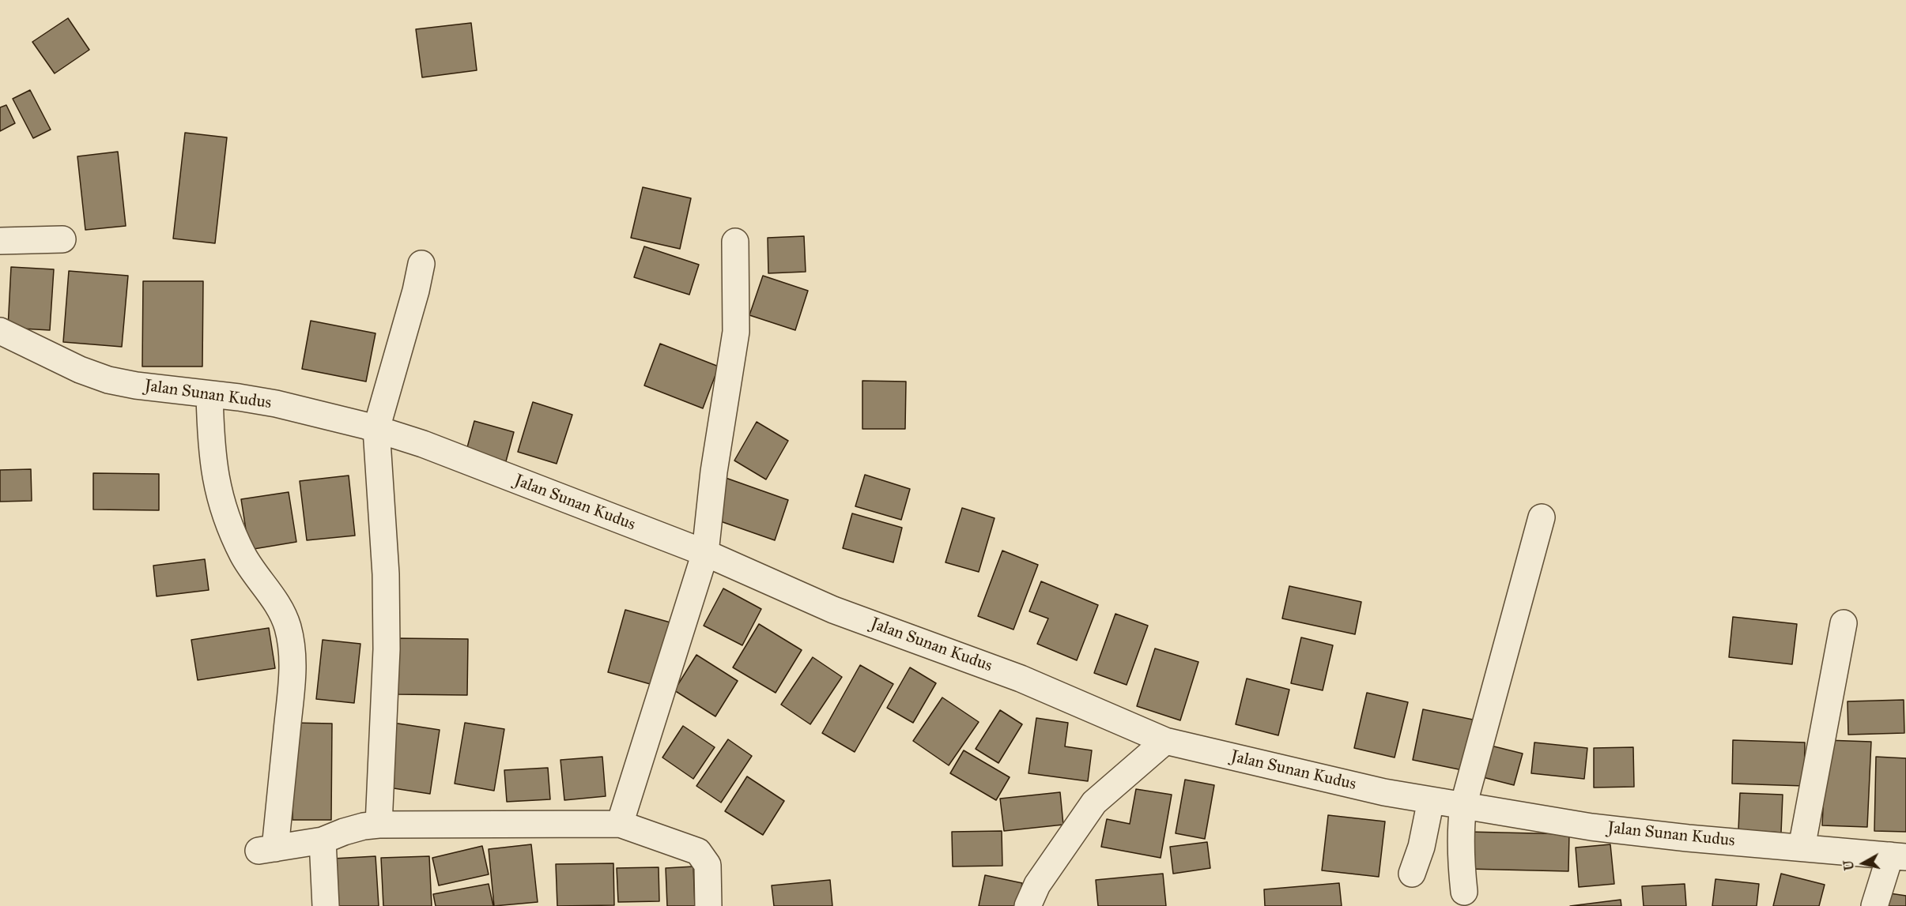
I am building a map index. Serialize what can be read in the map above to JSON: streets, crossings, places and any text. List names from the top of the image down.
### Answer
{
  "streets": {
    "street": ["Jalan Sunan Kudus"]
  },
  "north": "left"
}
